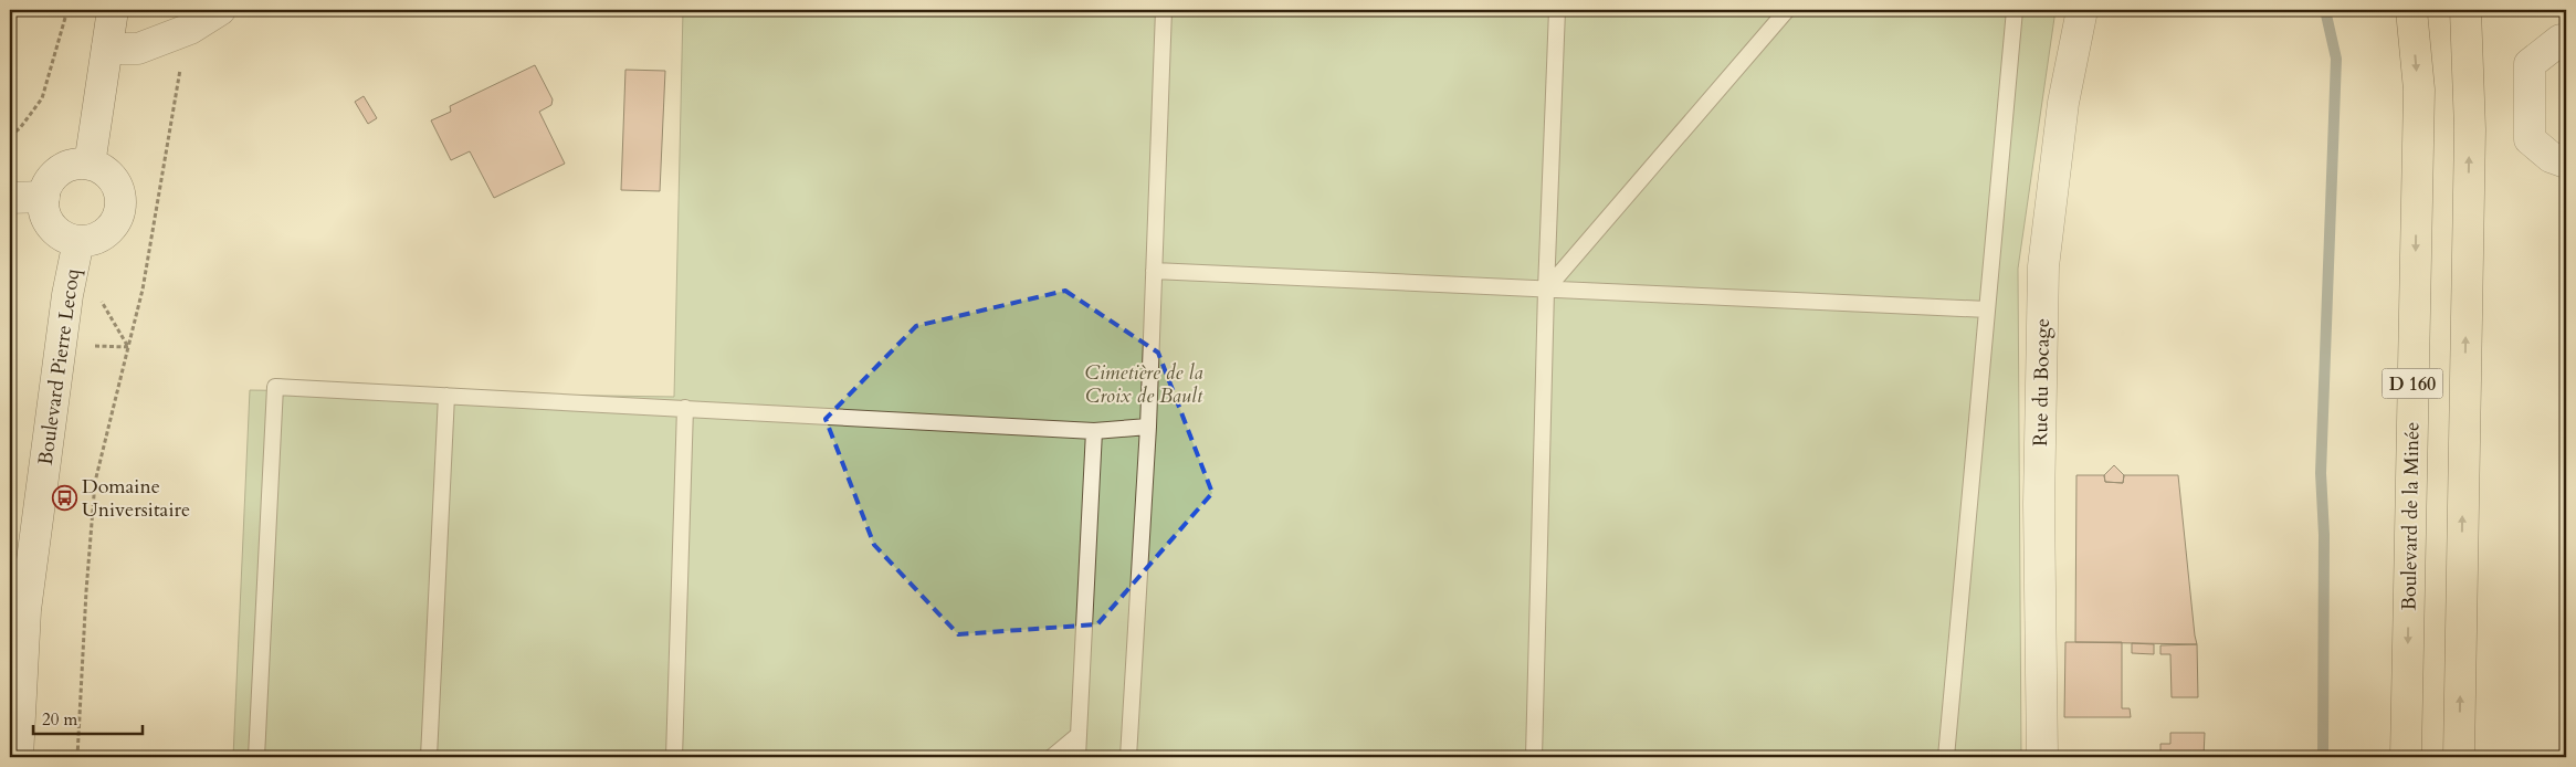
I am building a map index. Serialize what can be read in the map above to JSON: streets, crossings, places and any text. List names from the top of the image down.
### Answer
{
  "streets": {
    "main road": ["D 160", "Boulevard de la Minée"],
    "street": ["Boulevard Pierre Lecoq", "Rue du Bocage"]
  },
  "parks": ["Cimetière de la Croix de Bault"],
  "places": {
    "bus stop": ["Domaine Universitaire"]
  },
  "scale_bar": "20 m"
}
